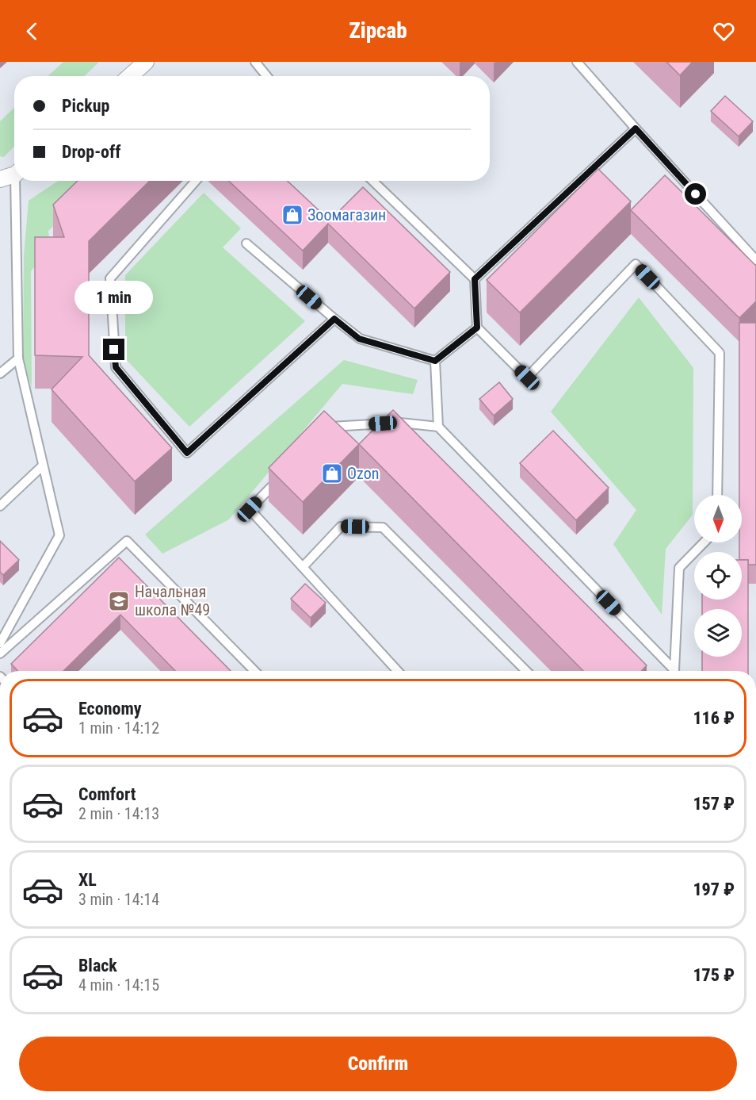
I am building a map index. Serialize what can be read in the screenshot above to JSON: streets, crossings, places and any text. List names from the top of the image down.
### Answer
{
  "places": {
    "shop": ["Зоомагазин", "Ozon"],
    "school or university": ["Начальная школа №49"]
  },
  "north": "bottom",
  "page": {
    "header": "Zipcab",
    "banner": ["Pickup", "Drop-off"],
    "bubble": "1 min",
    "list": [
      {
        "name": "Economy",
        "note": "1 min · 14:12",
        "value": "116 ₽"
      },
      {
        "name": "Comfort",
        "note": "2 min · 14:13",
        "value": "157 ₽"
      },
      {
        "name": "XL",
        "note": "3 min · 14:14",
        "value": "197 ₽"
      },
      {
        "name": "Black",
        "note": "4 min · 14:15",
        "value": "175 ₽"
      }
    ],
    "buttons": "Confirm"
  }
}
